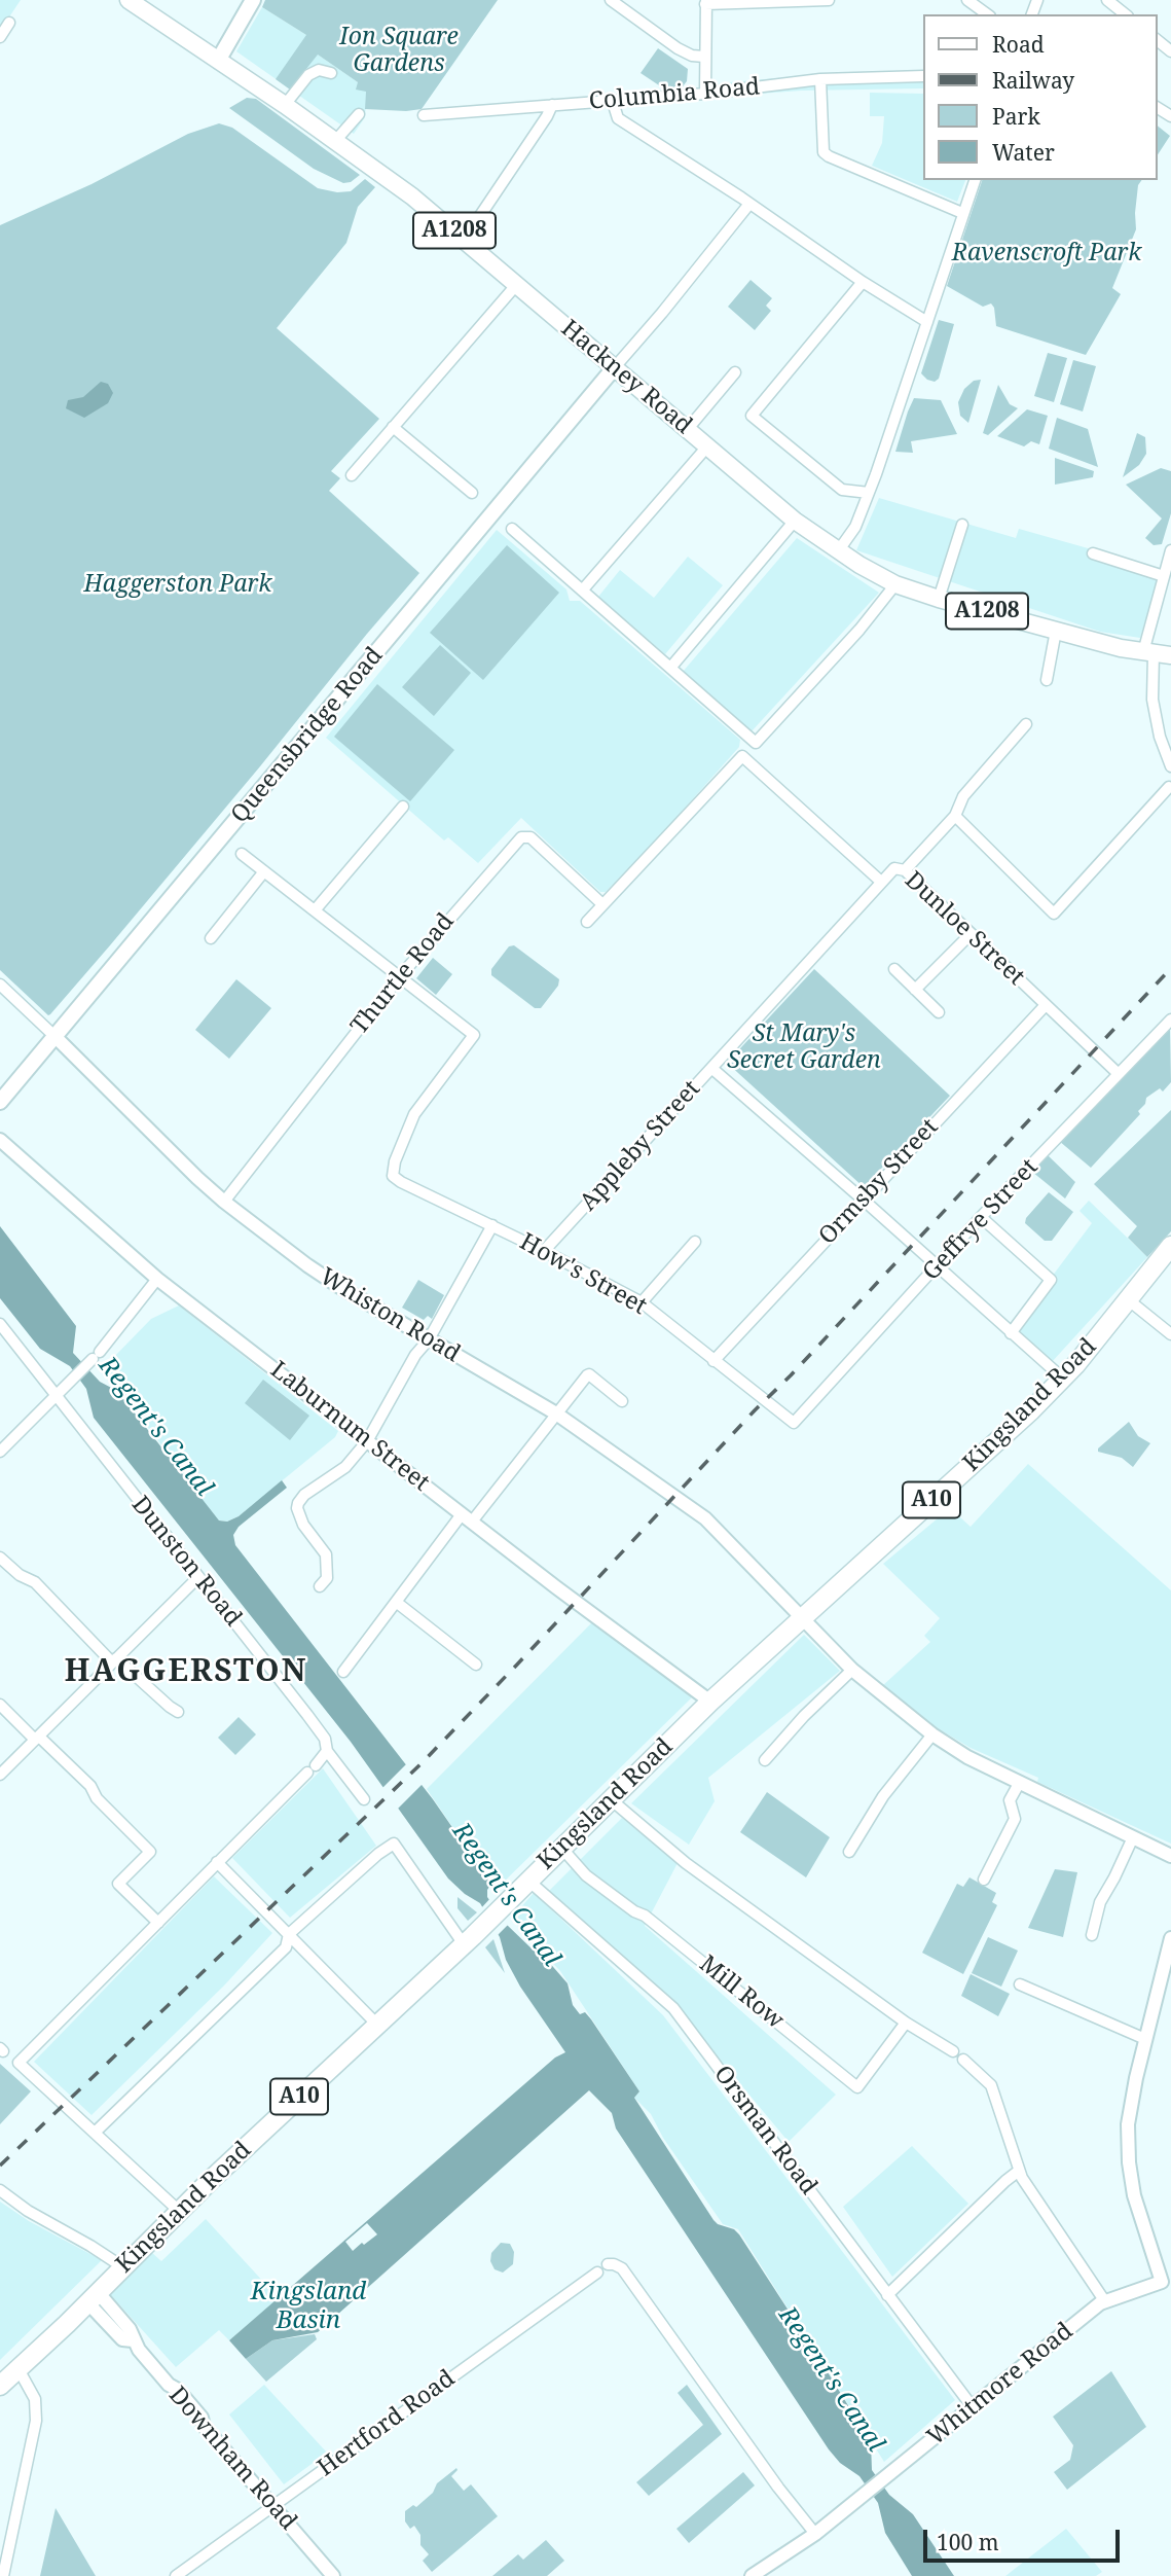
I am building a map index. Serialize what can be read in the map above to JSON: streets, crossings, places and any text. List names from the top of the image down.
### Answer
{
  "streets": {
    "highway": ["Kingsland Road", "A10"],
    "main road": ["A1208", "Hackney Road", "Queensbridge Road"],
    "street": [
      "Columbia Road",
      "Dunloe Street",
      "Thurtle Road",
      "Appleby Street",
      "Ormsby Street",
      "Geffrye Street",
      "How's Street",
      "Whiston Road",
      "Laburnum Street",
      "Dunston Road",
      "Mill Row",
      "Orsman Road",
      "Whitmore Road",
      "Hertford Road",
      "Downham Road"
    ]
  },
  "crossings": [
    ["Hackney Road", "Queensbridge Road"],
    ["Queensbridge Road", "Whiston Road"],
    ["Dunloe Street", "Thurtle Road"],
    ["Dunloe Street", "Appleby Street"],
    ["Dunloe Street", "Ormsby Street"],
    ["Dunloe Street", "Geffrye Street"],
    ["Thurtle Road", "How's Street"],
    ["Thurtle Road", "Whiston Road"],
    ["Appleby Street", "How's Street"],
    ["Ormsby Street", "How's Street"],
    ["Geffrye Street", "How's Street"],
    ["Whiston Road", "Kingsland Road"],
    ["Kingsland Road", "Laburnum Street"],
    ["Kingsland Road", "Mill Row"],
    ["Kingsland Road", "Orsman Road"],
    ["Kingsland Road", "Downham Road"],
    ["Orsman Road", "Whitmore Road"],
    ["Hertford Road", "Downham Road"]
  ],
  "districts": ["HAGGERSTON"],
  "water": ["Regent's Canal", "Kingsland Basin"],
  "parks": [
    "Ion Square Gardens",
    "Ravenscroft Park",
    "Haggerston Park",
    "St Mary's Secret Garden"
  ],
  "legend": [
    "Road",
    "Railway",
    "Park",
    "Water"
  ],
  "scale_bar": "100 m"
}
